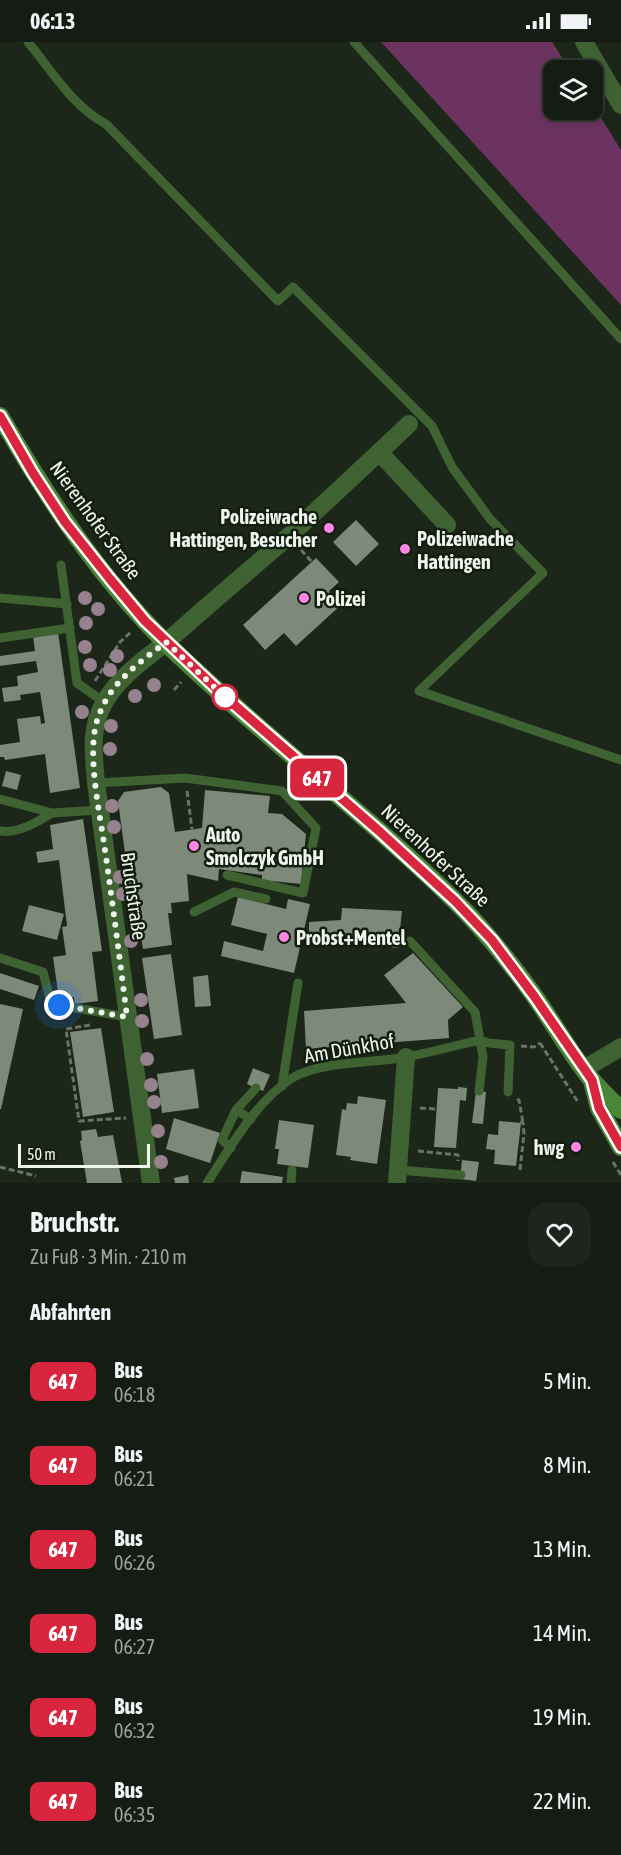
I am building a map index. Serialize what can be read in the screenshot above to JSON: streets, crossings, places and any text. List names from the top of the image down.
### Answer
{
  "streets": {
    "main road": ["Nierenhofer Straße"],
    "street": ["Bruchstraße"],
    "lane": ["Am Dünkhof"]
  },
  "crossings": [
    ["Nierenhofer Straße", "Bruchstraße"]
  ],
  "places": [
    "Polizeiwache Hattingen, Besucher",
    "Polizeiwache Hattingen",
    "Polizei",
    "Auto Smolczyk GmbH",
    "Probst+Mentel",
    "hwg"
  ],
  "lines": ["bus line 647"],
  "scale_bar": "50 m",
  "page": {
    "status": "06:13",
    "on_map": "647",
    "scale": "50 m",
    "heading": [
      ["Bruchstr.", "Zu Fuß · 3 Min. · 210 m"],
      "Abfahrten"
    ],
    "list": [
      {
        "mark": "647",
        "name": "Bus",
        "note": "06:18",
        "value": "5 Min."
      },
      {
        "mark": "647",
        "name": "Bus",
        "note": "06:21",
        "value": "8 Min."
      },
      {
        "mark": "647",
        "name": "Bus",
        "note": "06:26",
        "value": "13 Min."
      },
      {
        "mark": "647",
        "name": "Bus",
        "note": "06:27",
        "value": "14 Min."
      },
      {
        "mark": "647",
        "name": "Bus",
        "note": "06:32",
        "value": "19 Min."
      },
      {
        "mark": "647",
        "name": "Bus",
        "note": "06:35",
        "value": "22 Min."
      }
    ]
  }
}
